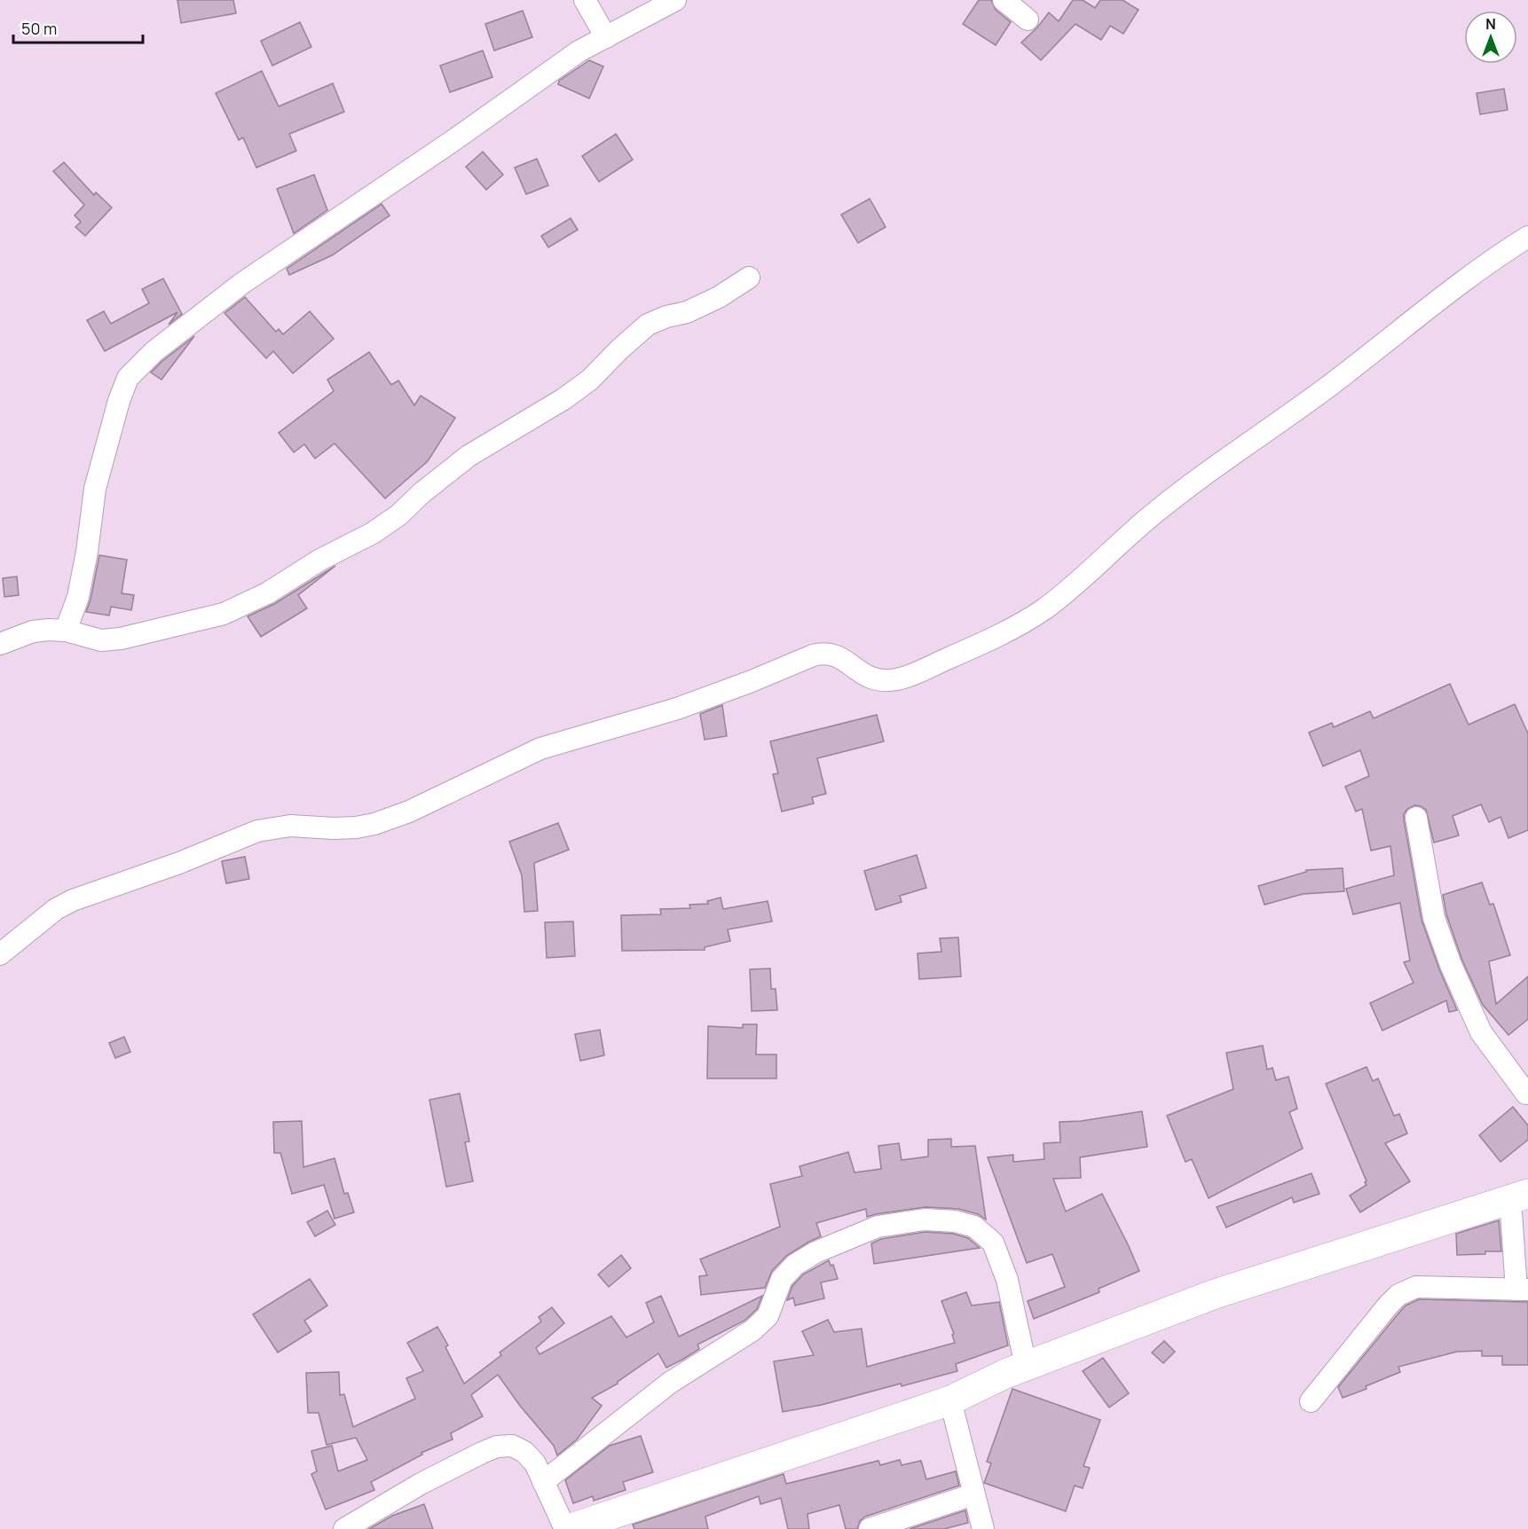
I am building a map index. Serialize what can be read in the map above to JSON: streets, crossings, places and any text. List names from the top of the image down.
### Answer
{
  "scale_bar": "50 m",
  "north": "top"
}
